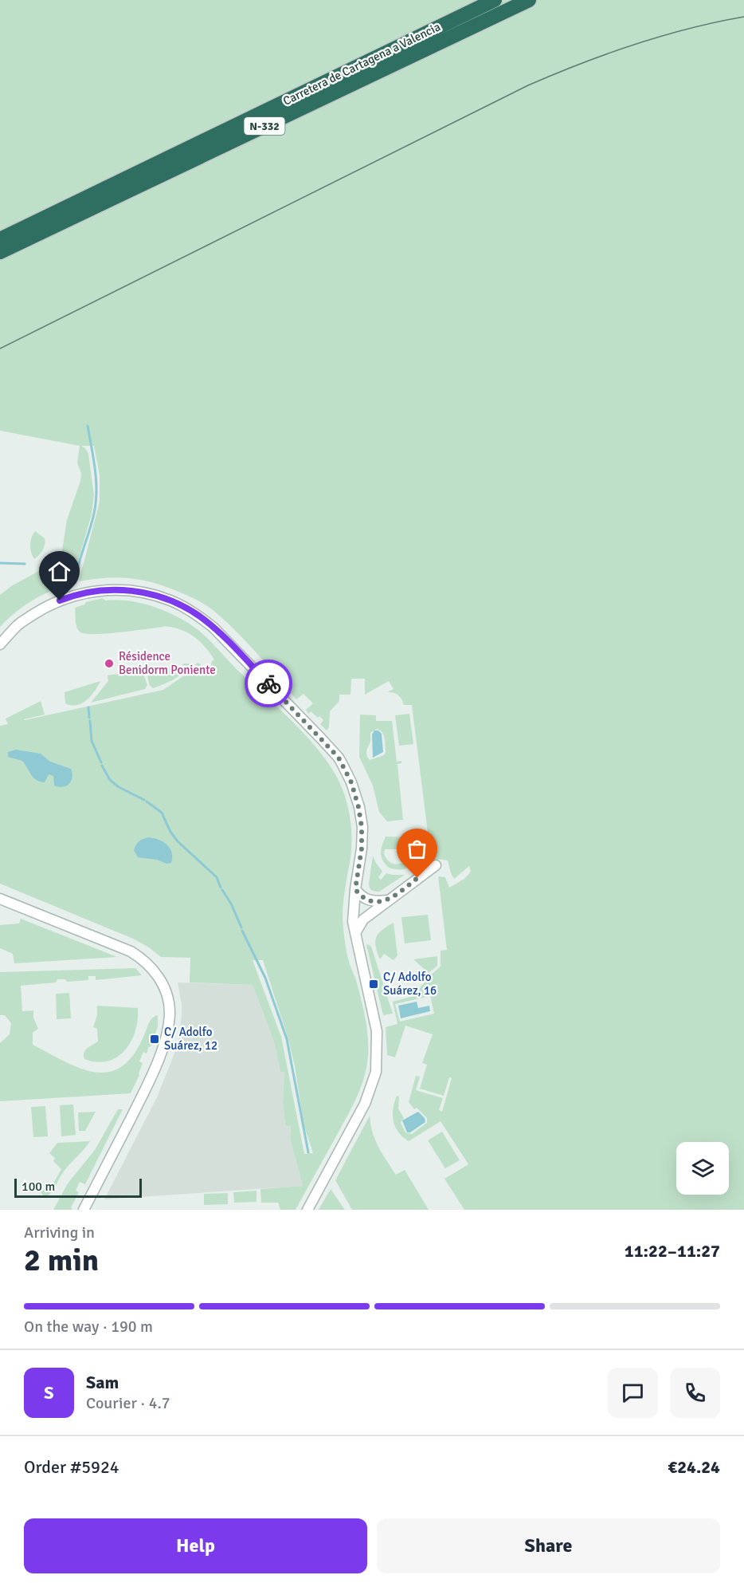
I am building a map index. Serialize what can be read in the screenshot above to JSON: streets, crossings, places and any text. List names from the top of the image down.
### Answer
{
  "streets": {
    "highway": ["Carretera de Cartagena a Valencia", "N-332"]
  },
  "places": {
    "other": ["Résidence Benidorm Poniente"],
    "transit": ["C/ Adolfo Suárez, 16", "C/ Adolfo Suárez, 12"]
  },
  "scale_bar": "100 m",
  "page": {
    "scale": "100 m",
    "heading": ["2 min", "Arriving in", "11:22–11:27"],
    "panel": [
      "Sam",
      "Courier · 4.7",
      "Order #5924",
      "€24.24"
    ],
    "bar": "On the way · 190 m",
    "round": "S",
    "buttons": ["Help", "Share"]
  }
}
